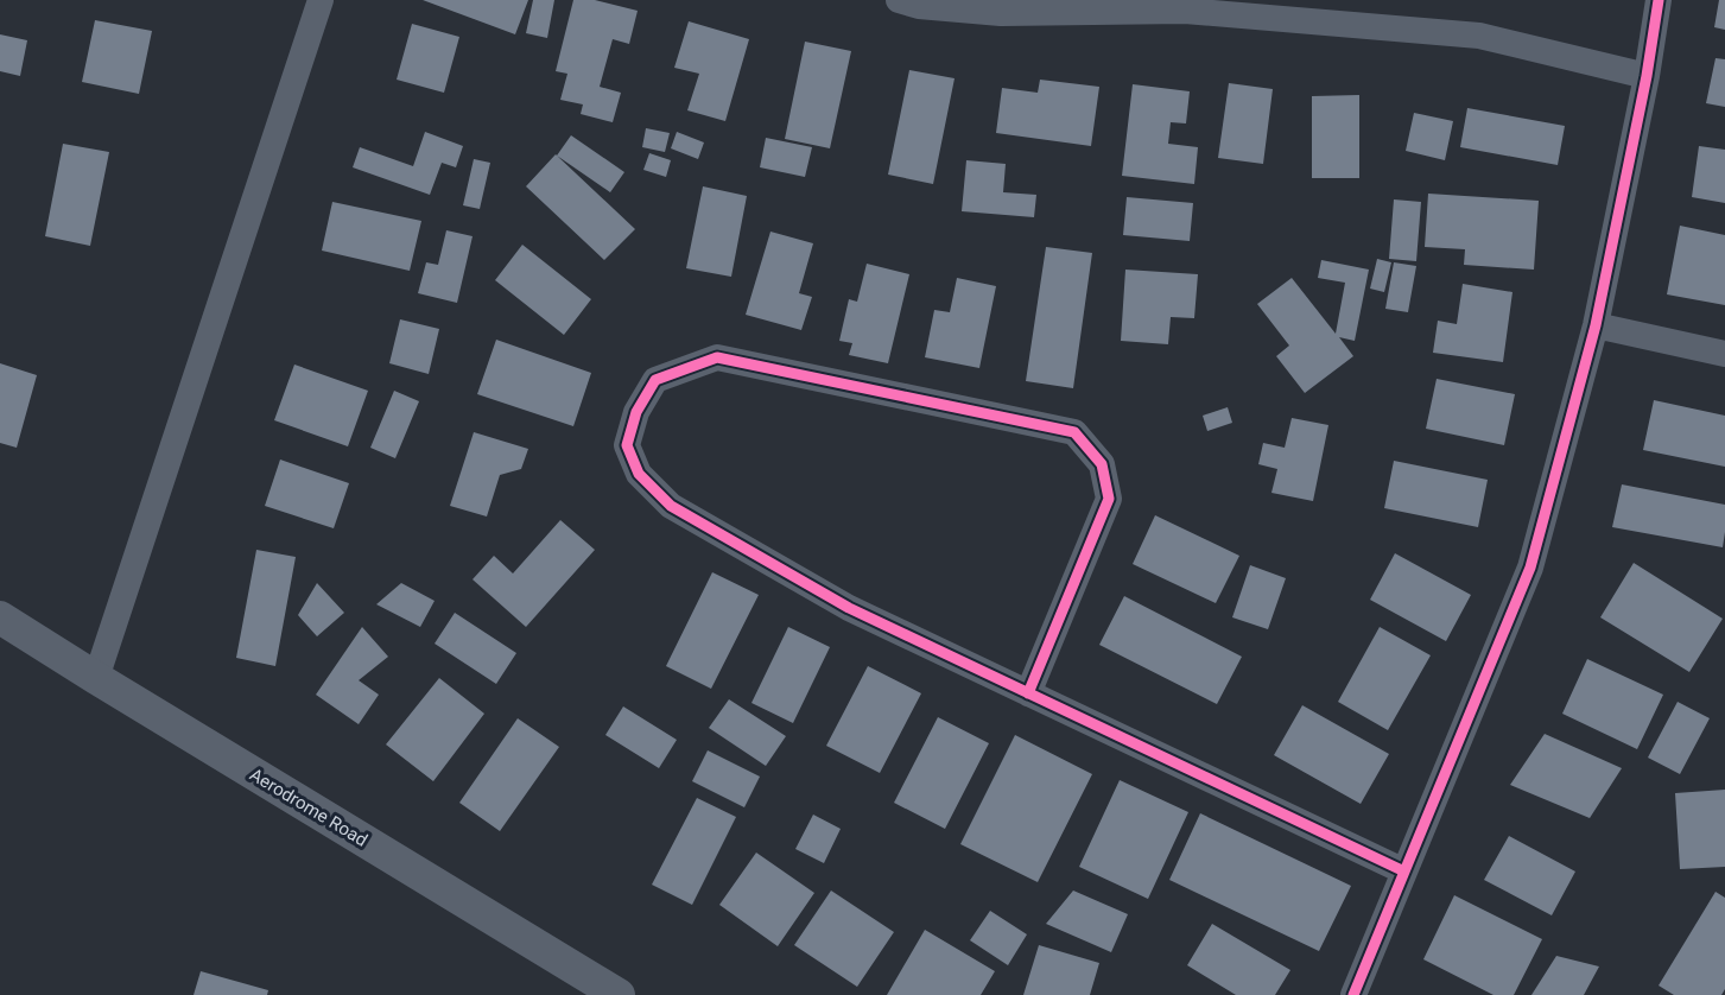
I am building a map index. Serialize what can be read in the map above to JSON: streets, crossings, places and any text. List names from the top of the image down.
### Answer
{
  "streets": {
    "street": ["Aerodrome Road"]
  }
}
